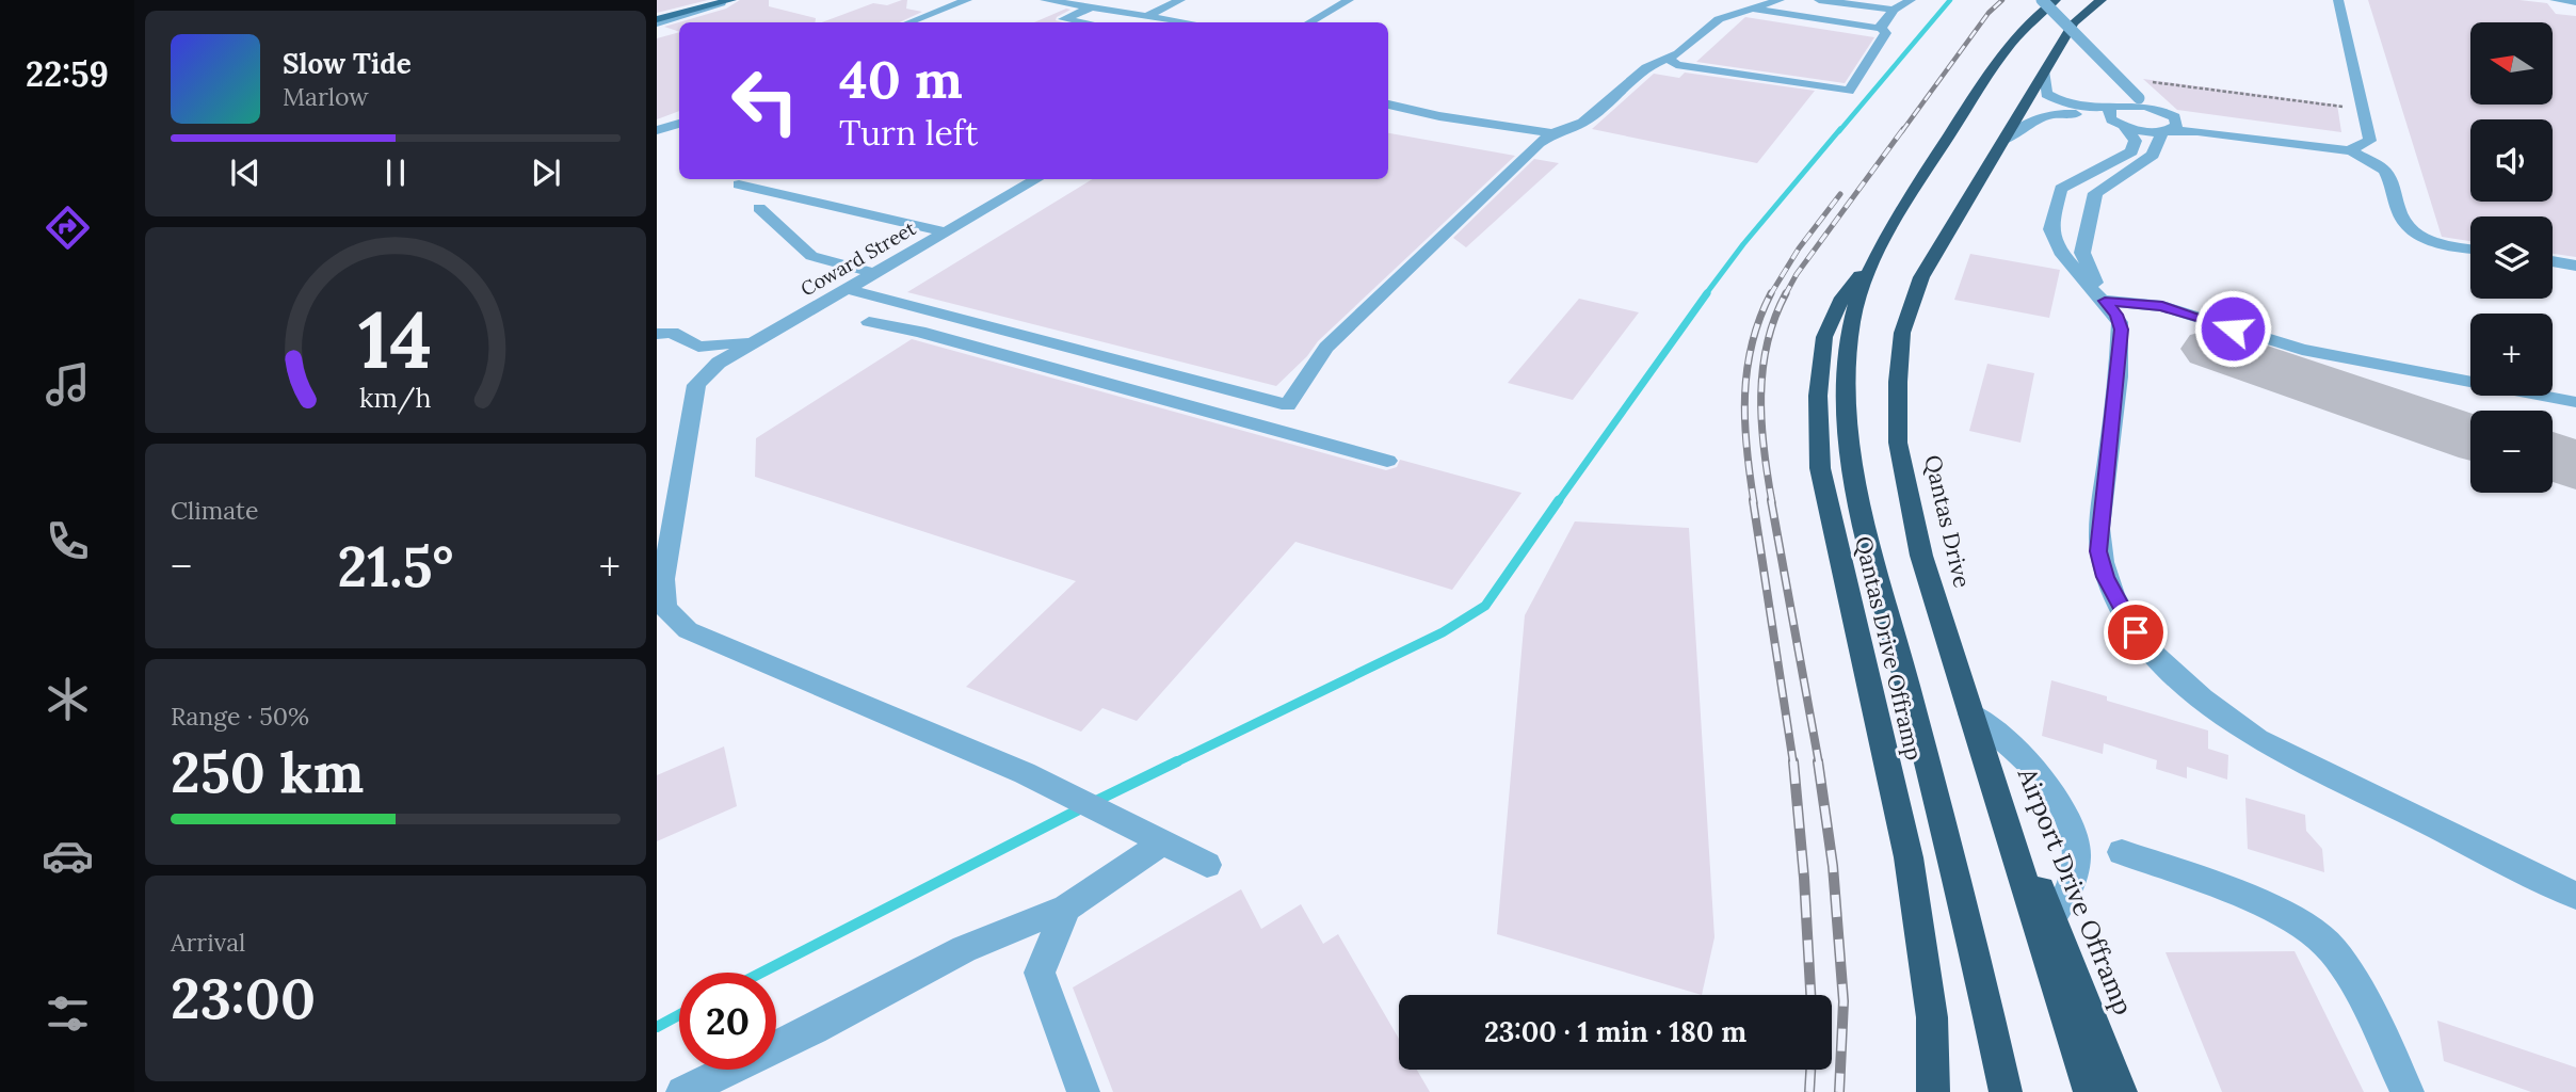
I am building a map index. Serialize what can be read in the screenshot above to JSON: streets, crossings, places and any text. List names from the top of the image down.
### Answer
{
  "streets": {
    "highway": ["Qantas Drive", "Qantas Drive Offramp", "Airport Drive Offramp"],
    "street": ["Coward Street"]
  },
  "crossings": [
    ["Qantas Drive", "Airport Drive Offramp"]
  ],
  "north": "left",
  "page": {
    "tabs": "22:59",
    "map_buttons": ["+", "−"],
    "turn": ["40 m", "Turn left"],
    "song": ["Slow Tide", "Marlow"],
    "tile": [
      "Climate",
      ["Range · 50%", "250 km"],
      ["Arrival", "23:00"]
    ],
    "heat": ["−", "21.5°", "+"],
    "limit": "20",
    "trip": "23:00 · 1 min · 180 m",
    "gauge": ["14", "km/h"]
  }
}
